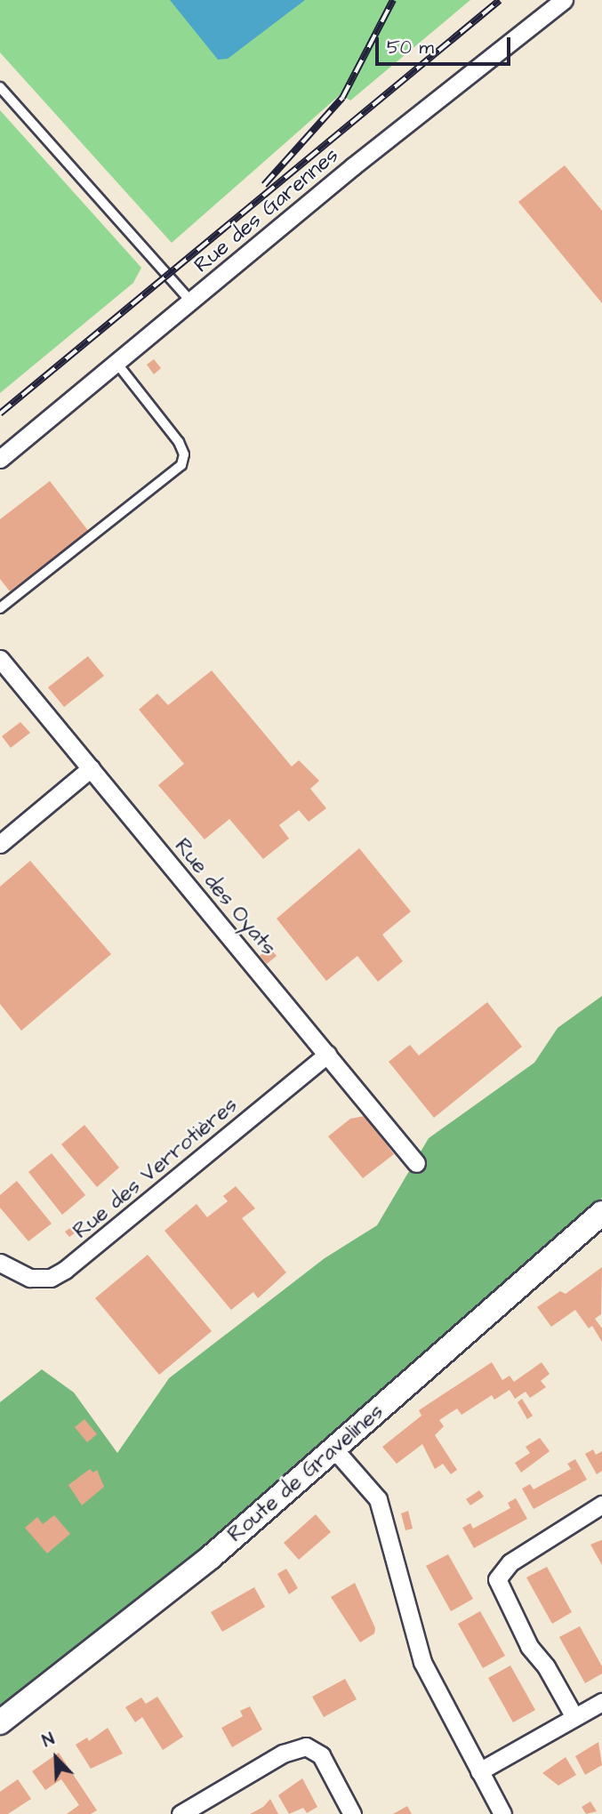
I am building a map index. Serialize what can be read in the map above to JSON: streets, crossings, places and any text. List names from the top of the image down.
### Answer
{
  "streets": {
    "main road": ["Route de Gravelines"],
    "street": ["Rue des Garennes", "Rue des Oyats", "Rue des Verrotières"]
  },
  "crossings": [
    ["Rue des Oyats", "Rue des Verrotières"]
  ],
  "scale_bar": "50 m",
  "north": "top left"
}
